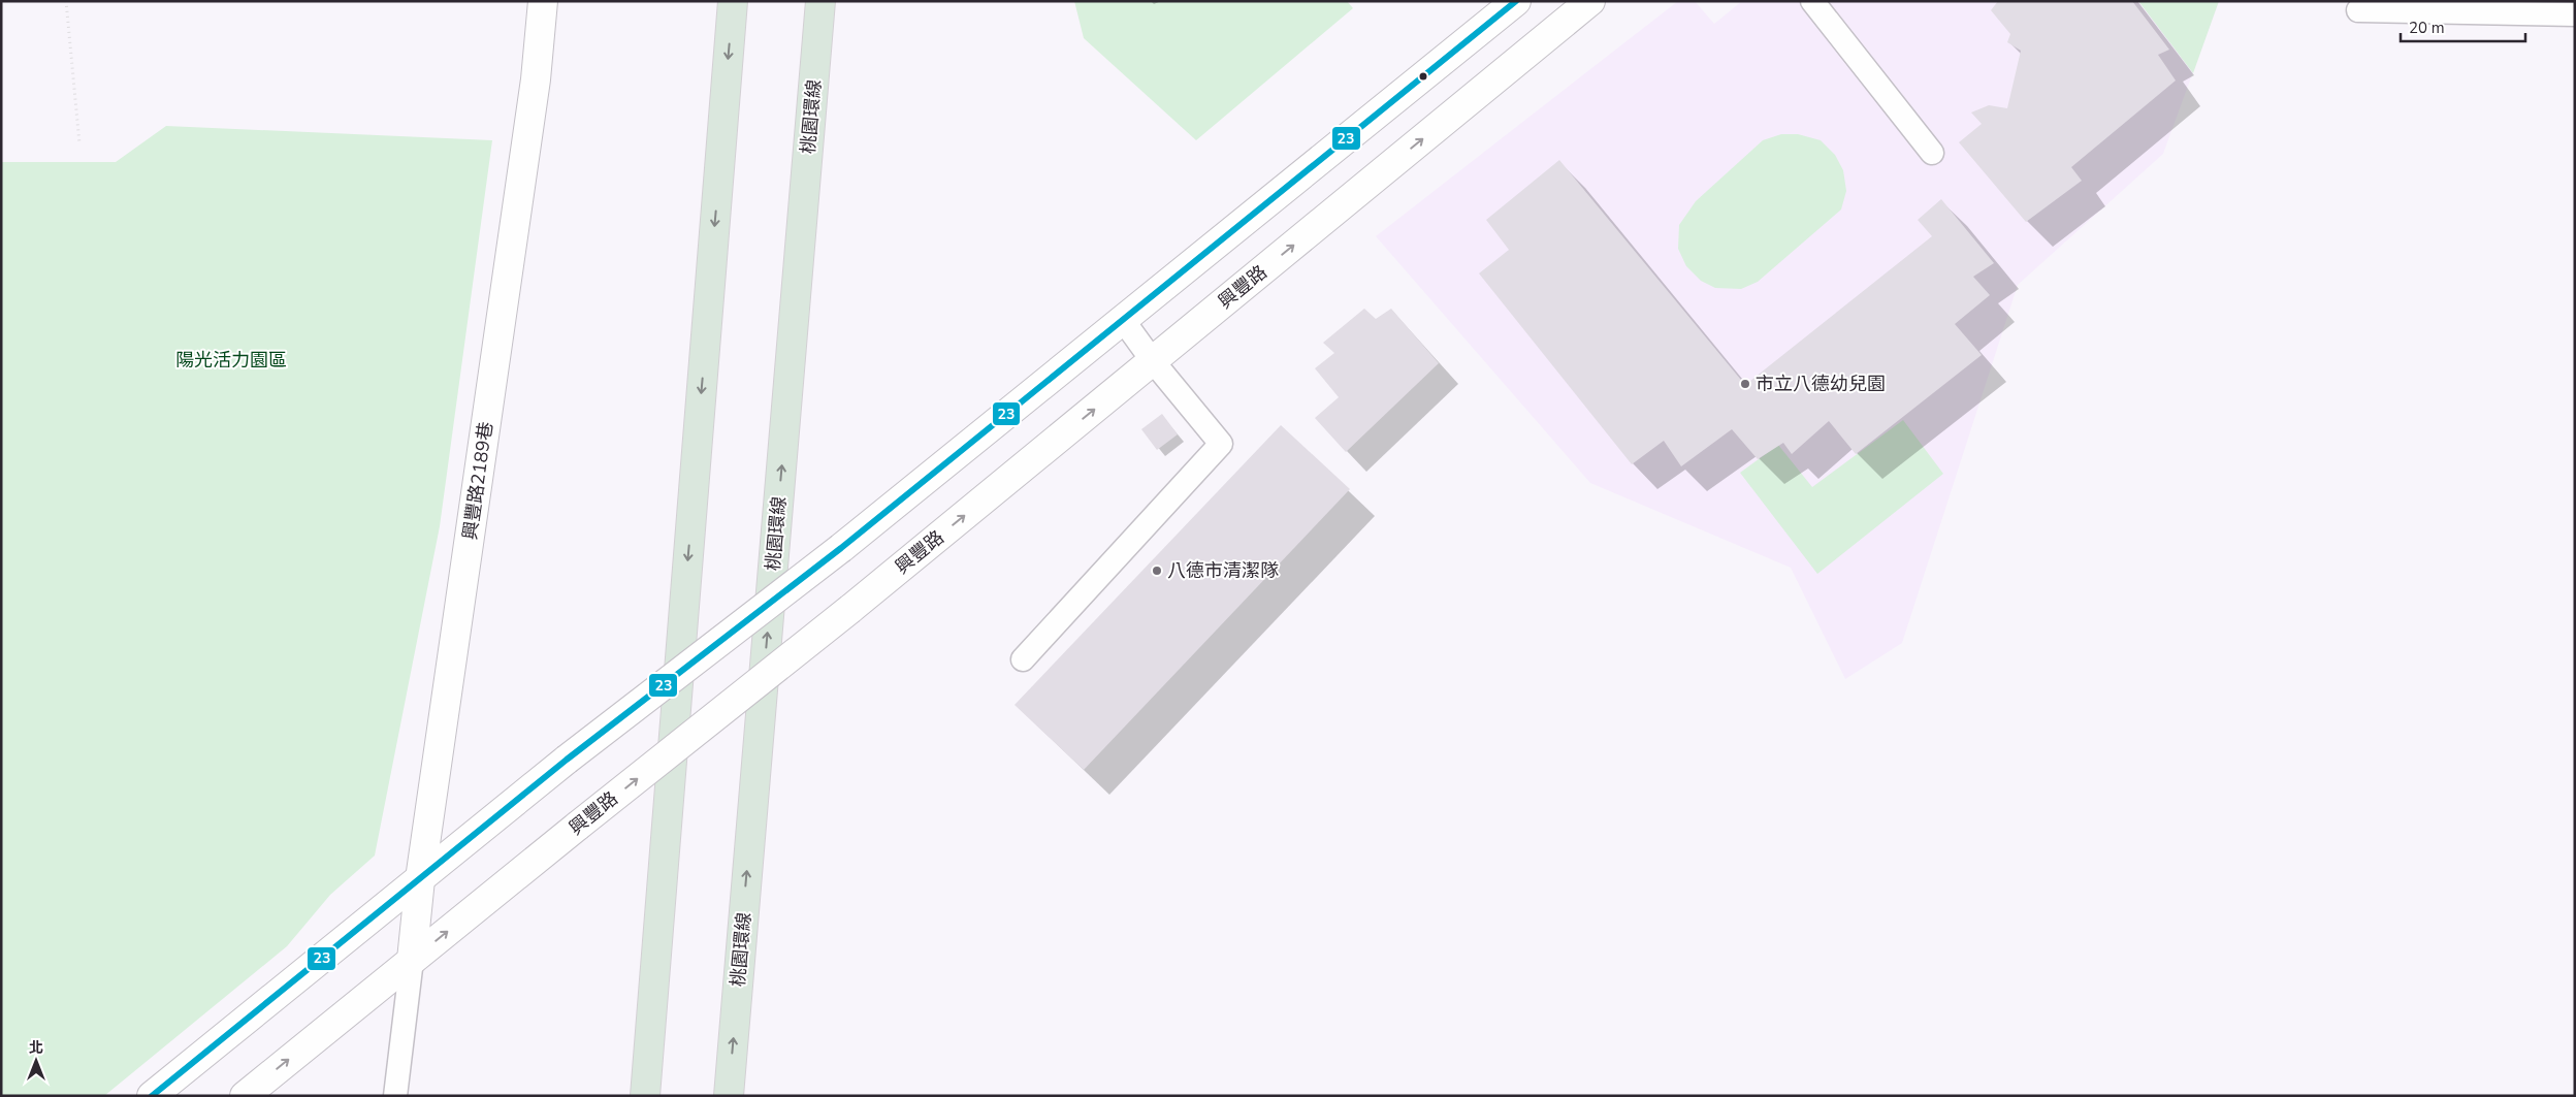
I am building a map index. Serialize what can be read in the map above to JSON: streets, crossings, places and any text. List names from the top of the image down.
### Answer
{
  "streets": {
    "highway": ["桃園環線"],
    "main road": ["興豐路", "興豐路2189巷"]
  },
  "crossings": [
    ["興豐路", "興豐路2189巷"]
  ],
  "parks": ["陽光活力園區"],
  "places": ["市立八德幼兒園", "八德市清潔隊"],
  "lines": ["transit line 23"],
  "scale_bar": "20 m",
  "north": "top"
}
